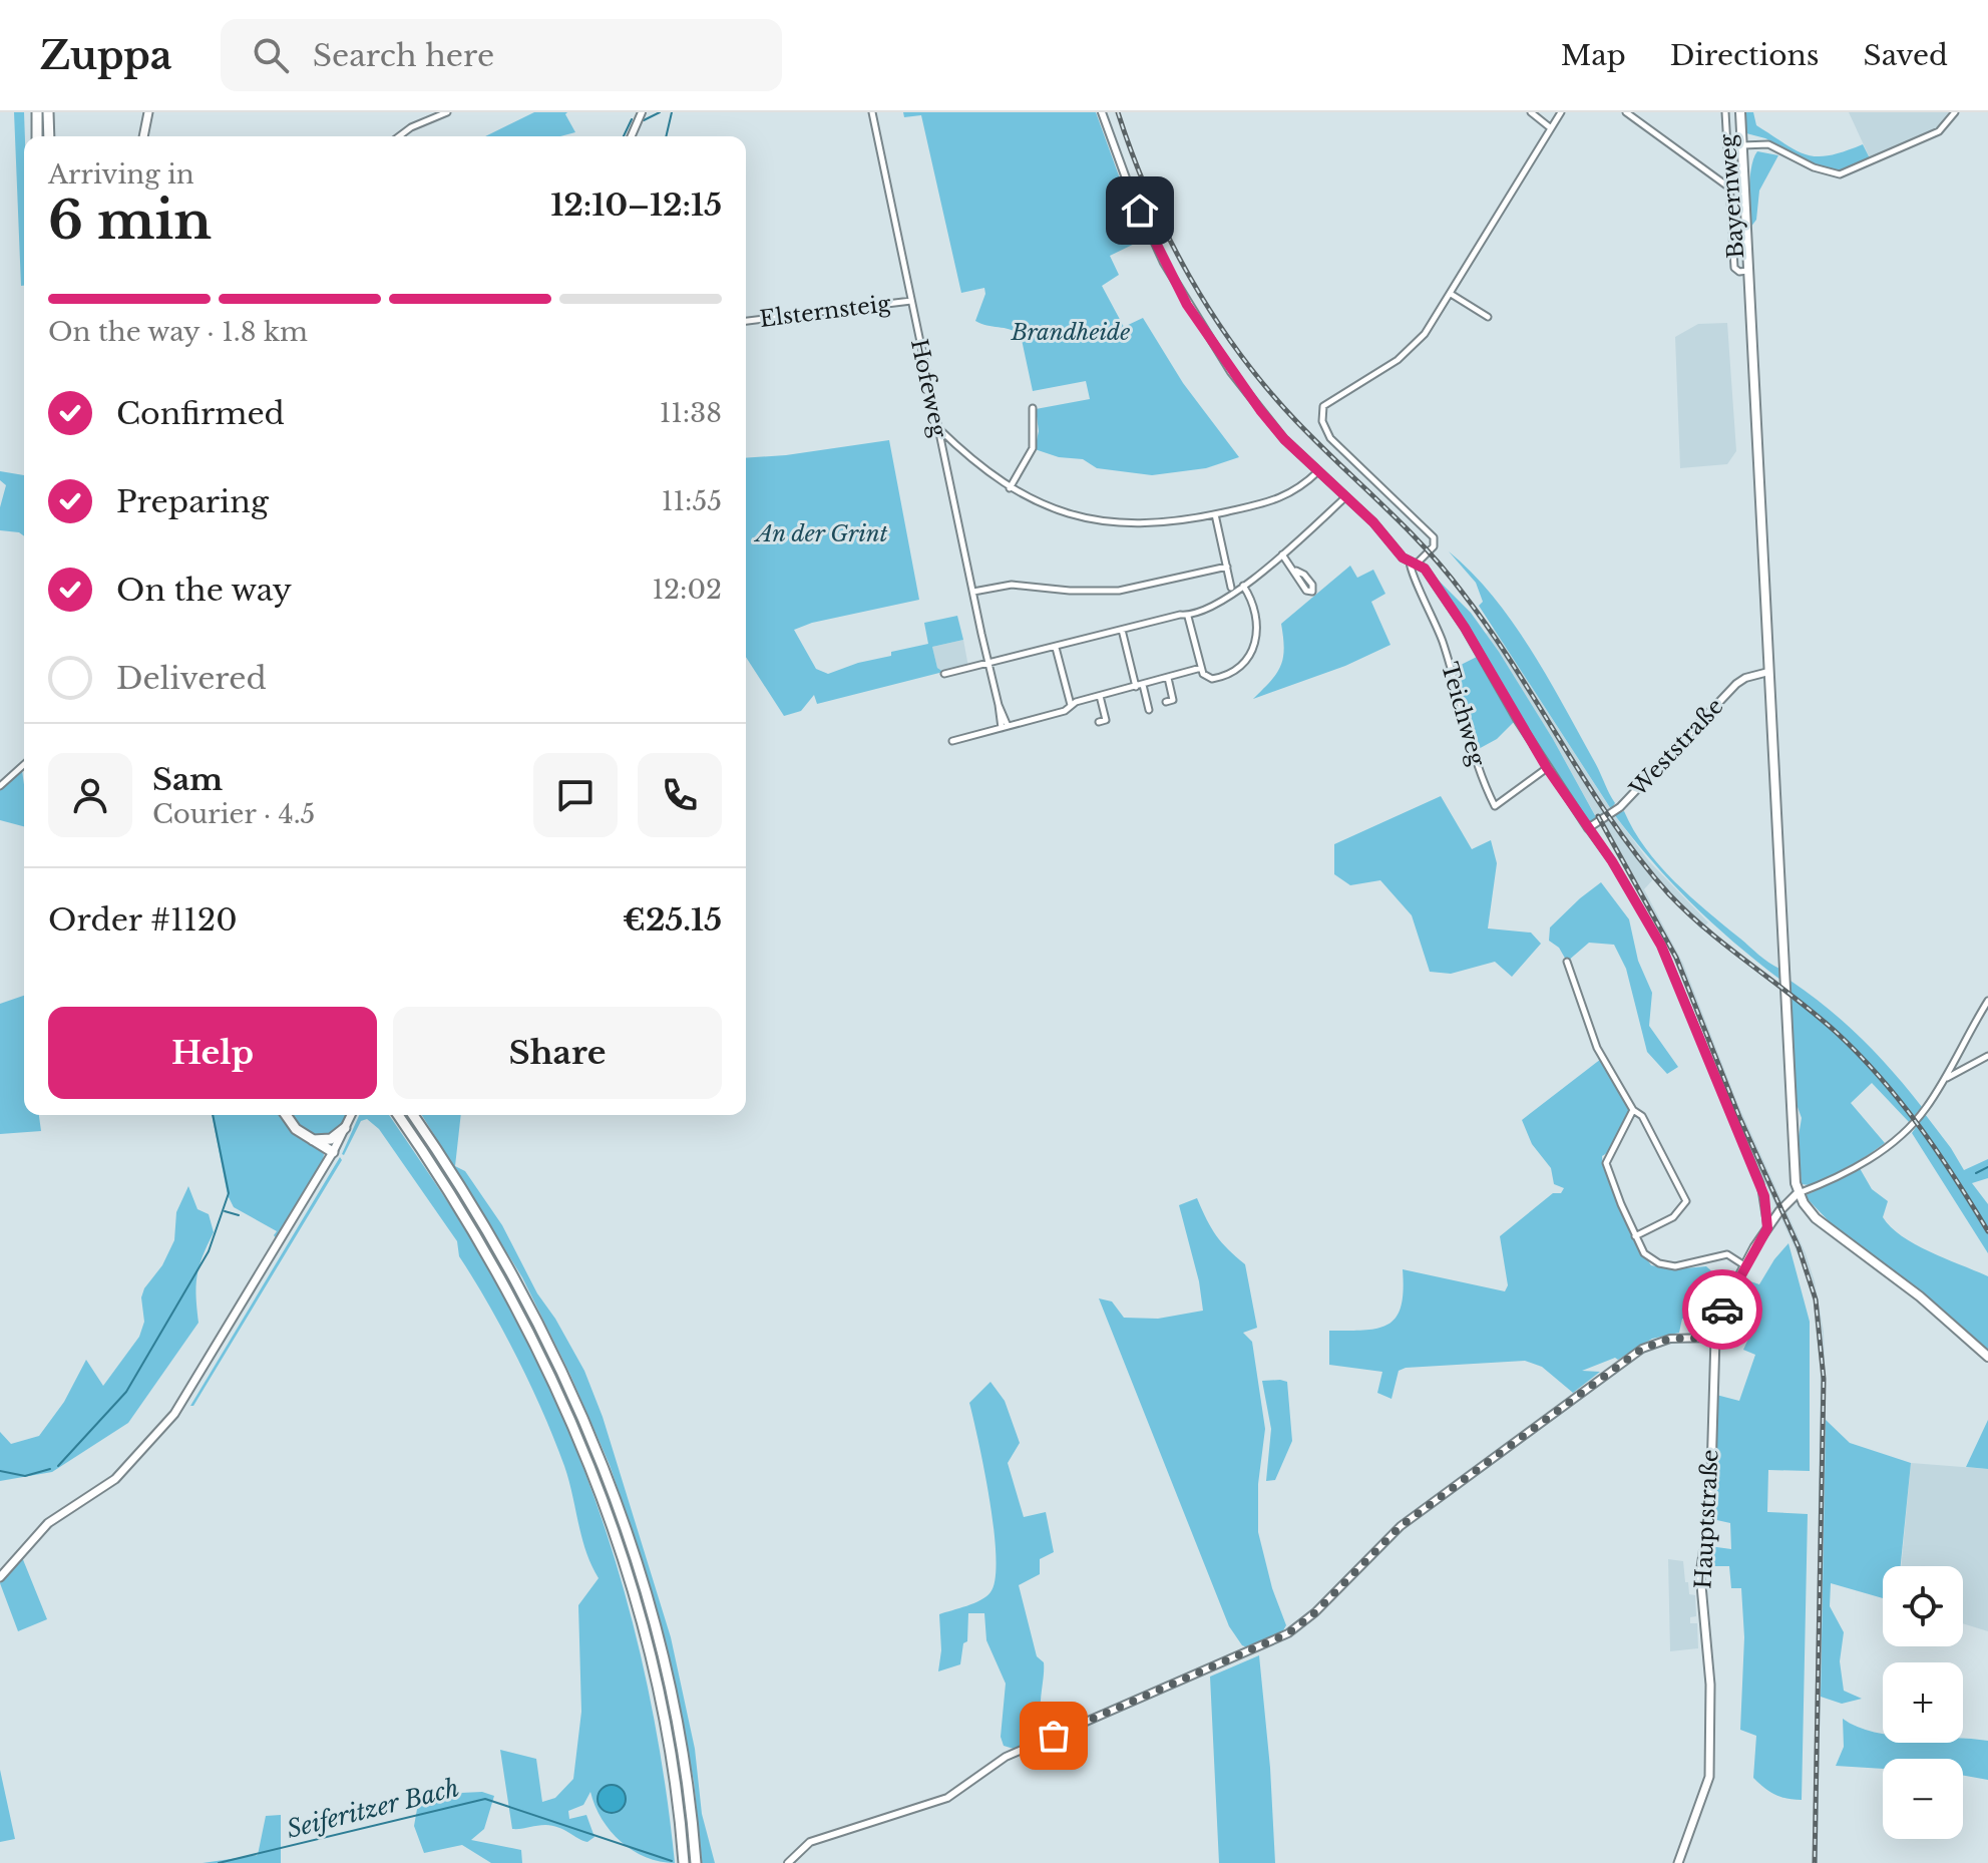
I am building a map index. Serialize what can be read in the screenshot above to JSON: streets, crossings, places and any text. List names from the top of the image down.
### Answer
{
  "streets": {
    "main road": ["Hauptstraße"],
    "street": [
      "Bayernweg",
      "Elsternsteig",
      "Hofeweg",
      "Teichweg",
      "Weststraße"
    ]
  },
  "crossings": [
    ["Elsternsteig", "Hofeweg"]
  ],
  "water": ["Seiferitzer Bach"],
  "parks": ["Brandheide", "An der Grint"],
  "page": {
    "header": "Zuppa",
    "search": "Search here",
    "nav": ["Map", "Directions", "Saved"],
    "heading": ["6 min", "Arriving in", "12:10–12:15"],
    "panel": [
      "Sam",
      "Courier · 4.5",
      "Order #1120",
      "€25.15"
    ],
    "bar": "On the way · 1.8 km",
    "list": [
      ["Confirmed", "11:38"],
      ["Preparing", "11:55"],
      ["On the way", "12:02"],
      "Delivered"
    ],
    "buttons": ["Help", "Share"],
    "map_buttons": ["+", "−"]
  }
}
